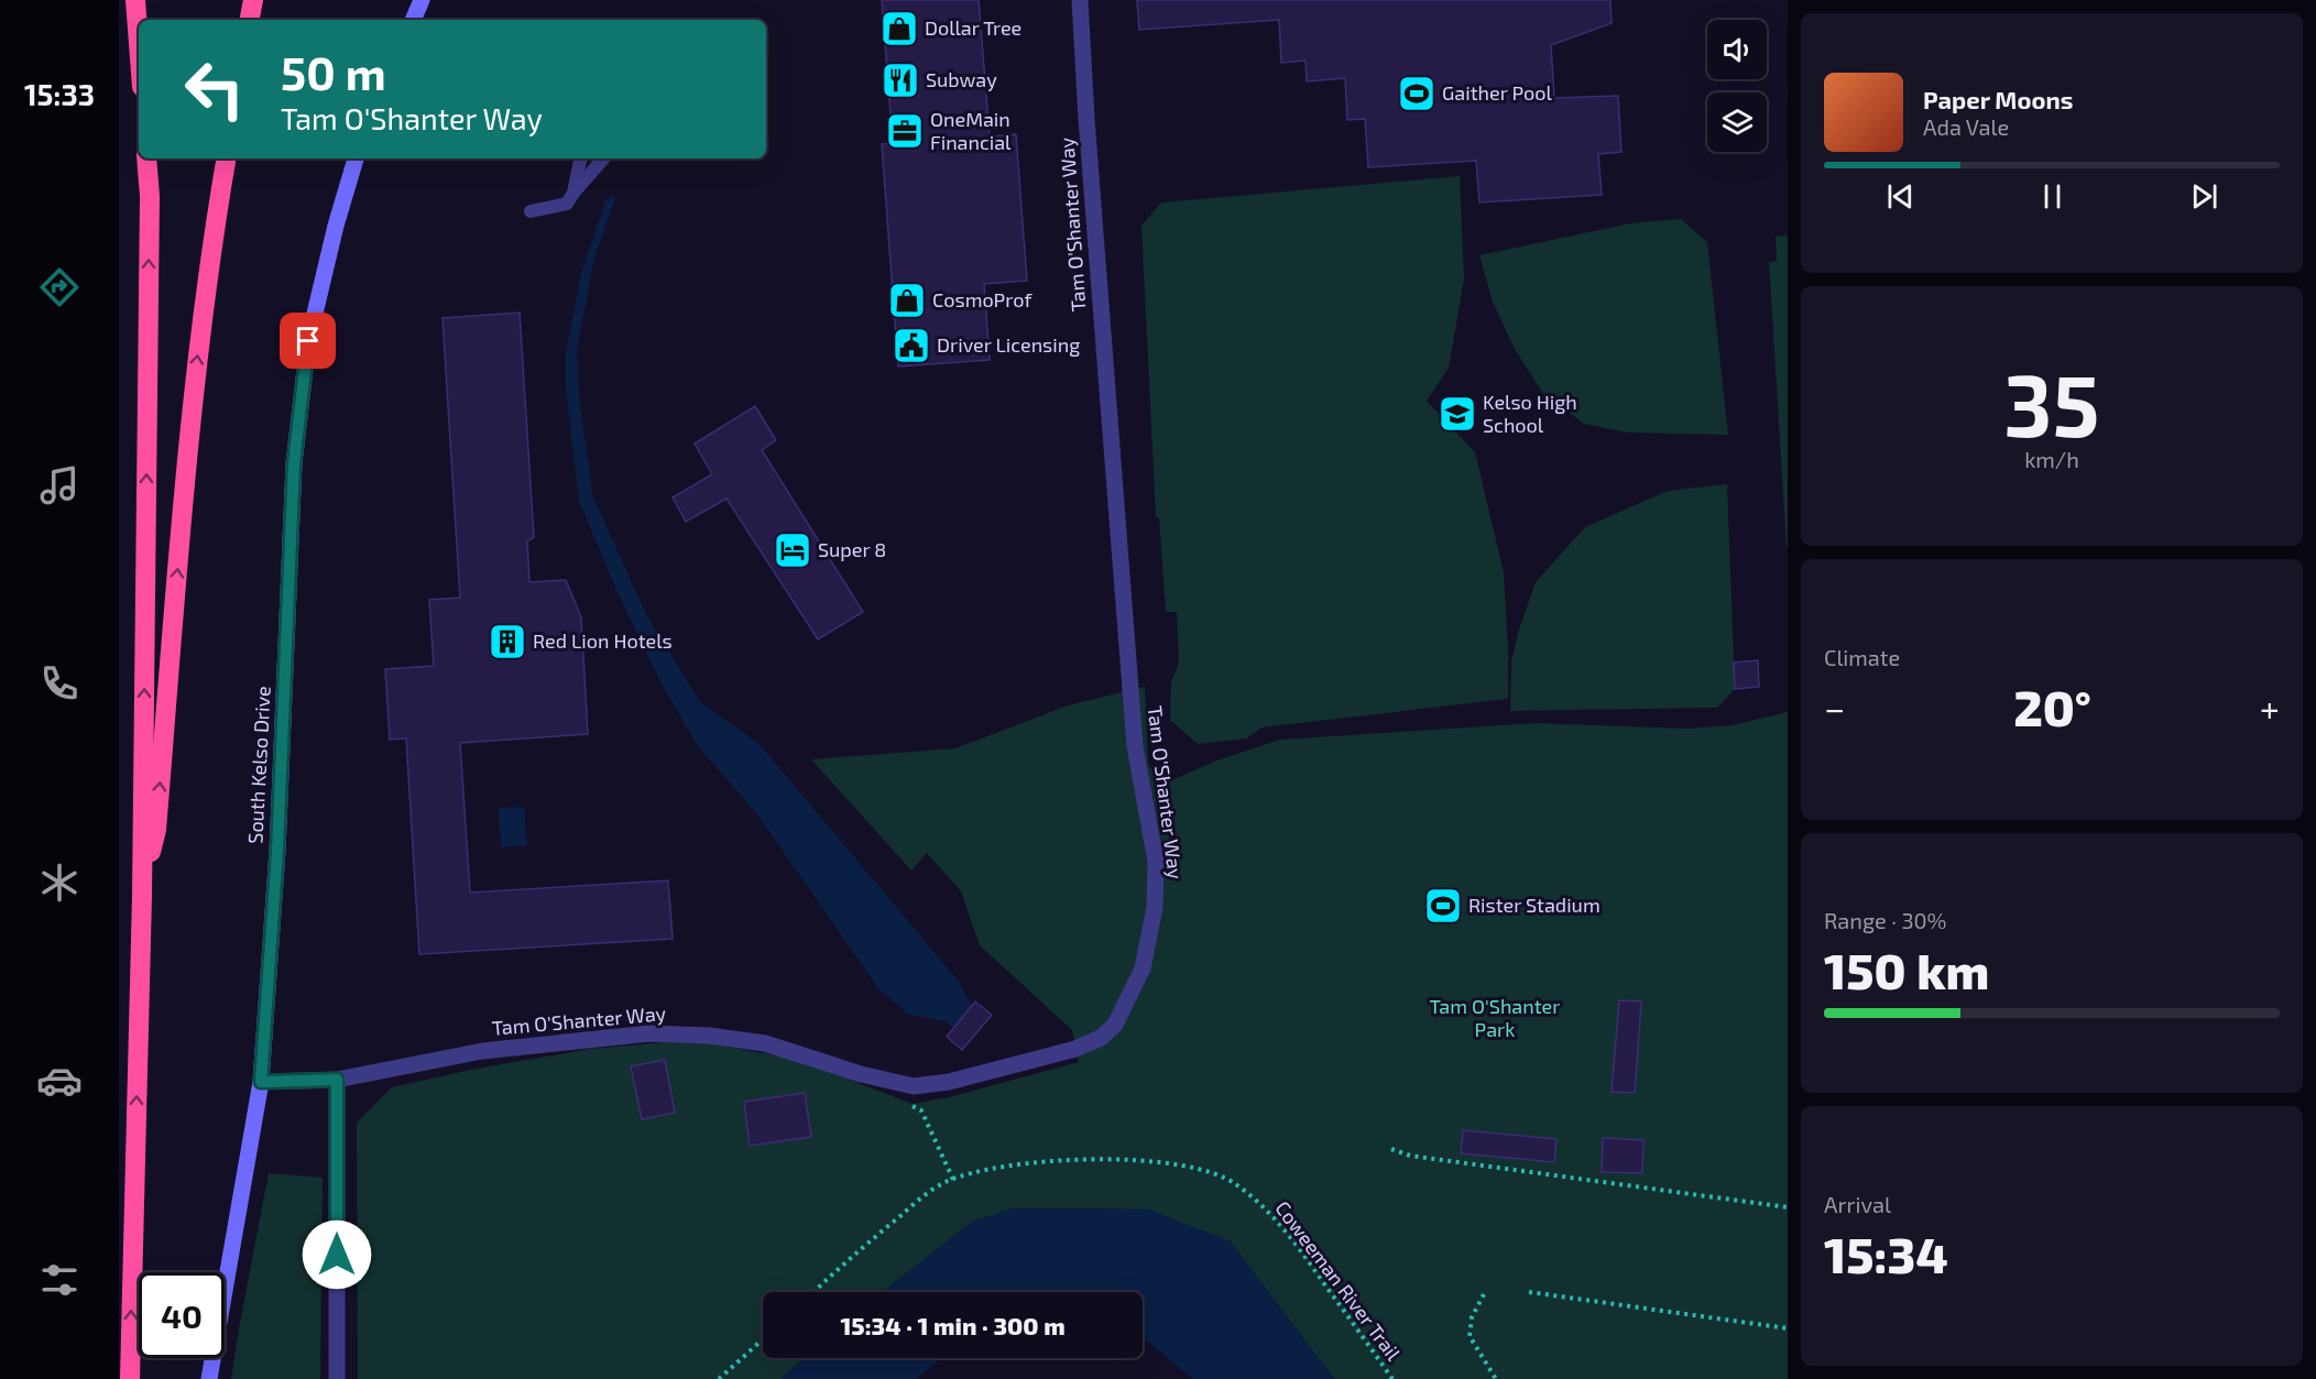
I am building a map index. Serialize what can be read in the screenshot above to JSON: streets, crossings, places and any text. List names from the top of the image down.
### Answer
{
  "streets": {
    "main road": ["South Kelso Drive"],
    "street": ["Tam O'Shanter Way"],
    "path": ["Coweeman River Trail"]
  },
  "crossings": [
    ["Tam O'Shanter Way", "South Kelso Drive"]
  ],
  "parks": ["Tam O'Shanter Park"],
  "places": {
    "shop": ["Dollar Tree", "CosmoProf"],
    "restaurant": ["Subway"],
    "sports": ["Gaither Pool", "Rister Stadium"],
    "office": ["OneMain Financial"],
    "public building": ["Driver Licensing"],
    "school or university": ["Kelso High School"],
    "hotel": ["Super 8"],
    "building": ["Red Lion Hotels"]
  },
  "page": {
    "tabs": "15:33",
    "turn": ["50 m", "Tam O'Shanter Way"],
    "song": ["Paper Moons", "Ada Vale"],
    "tile": [
      ["35", "km/h"],
      "Climate",
      ["Range · 30%", "150 km"],
      ["Arrival", "15:34"]
    ],
    "heat": ["−", "20°", "+"],
    "limit": "40",
    "trip": "15:34 · 1 min · 300 m"
  }
}
